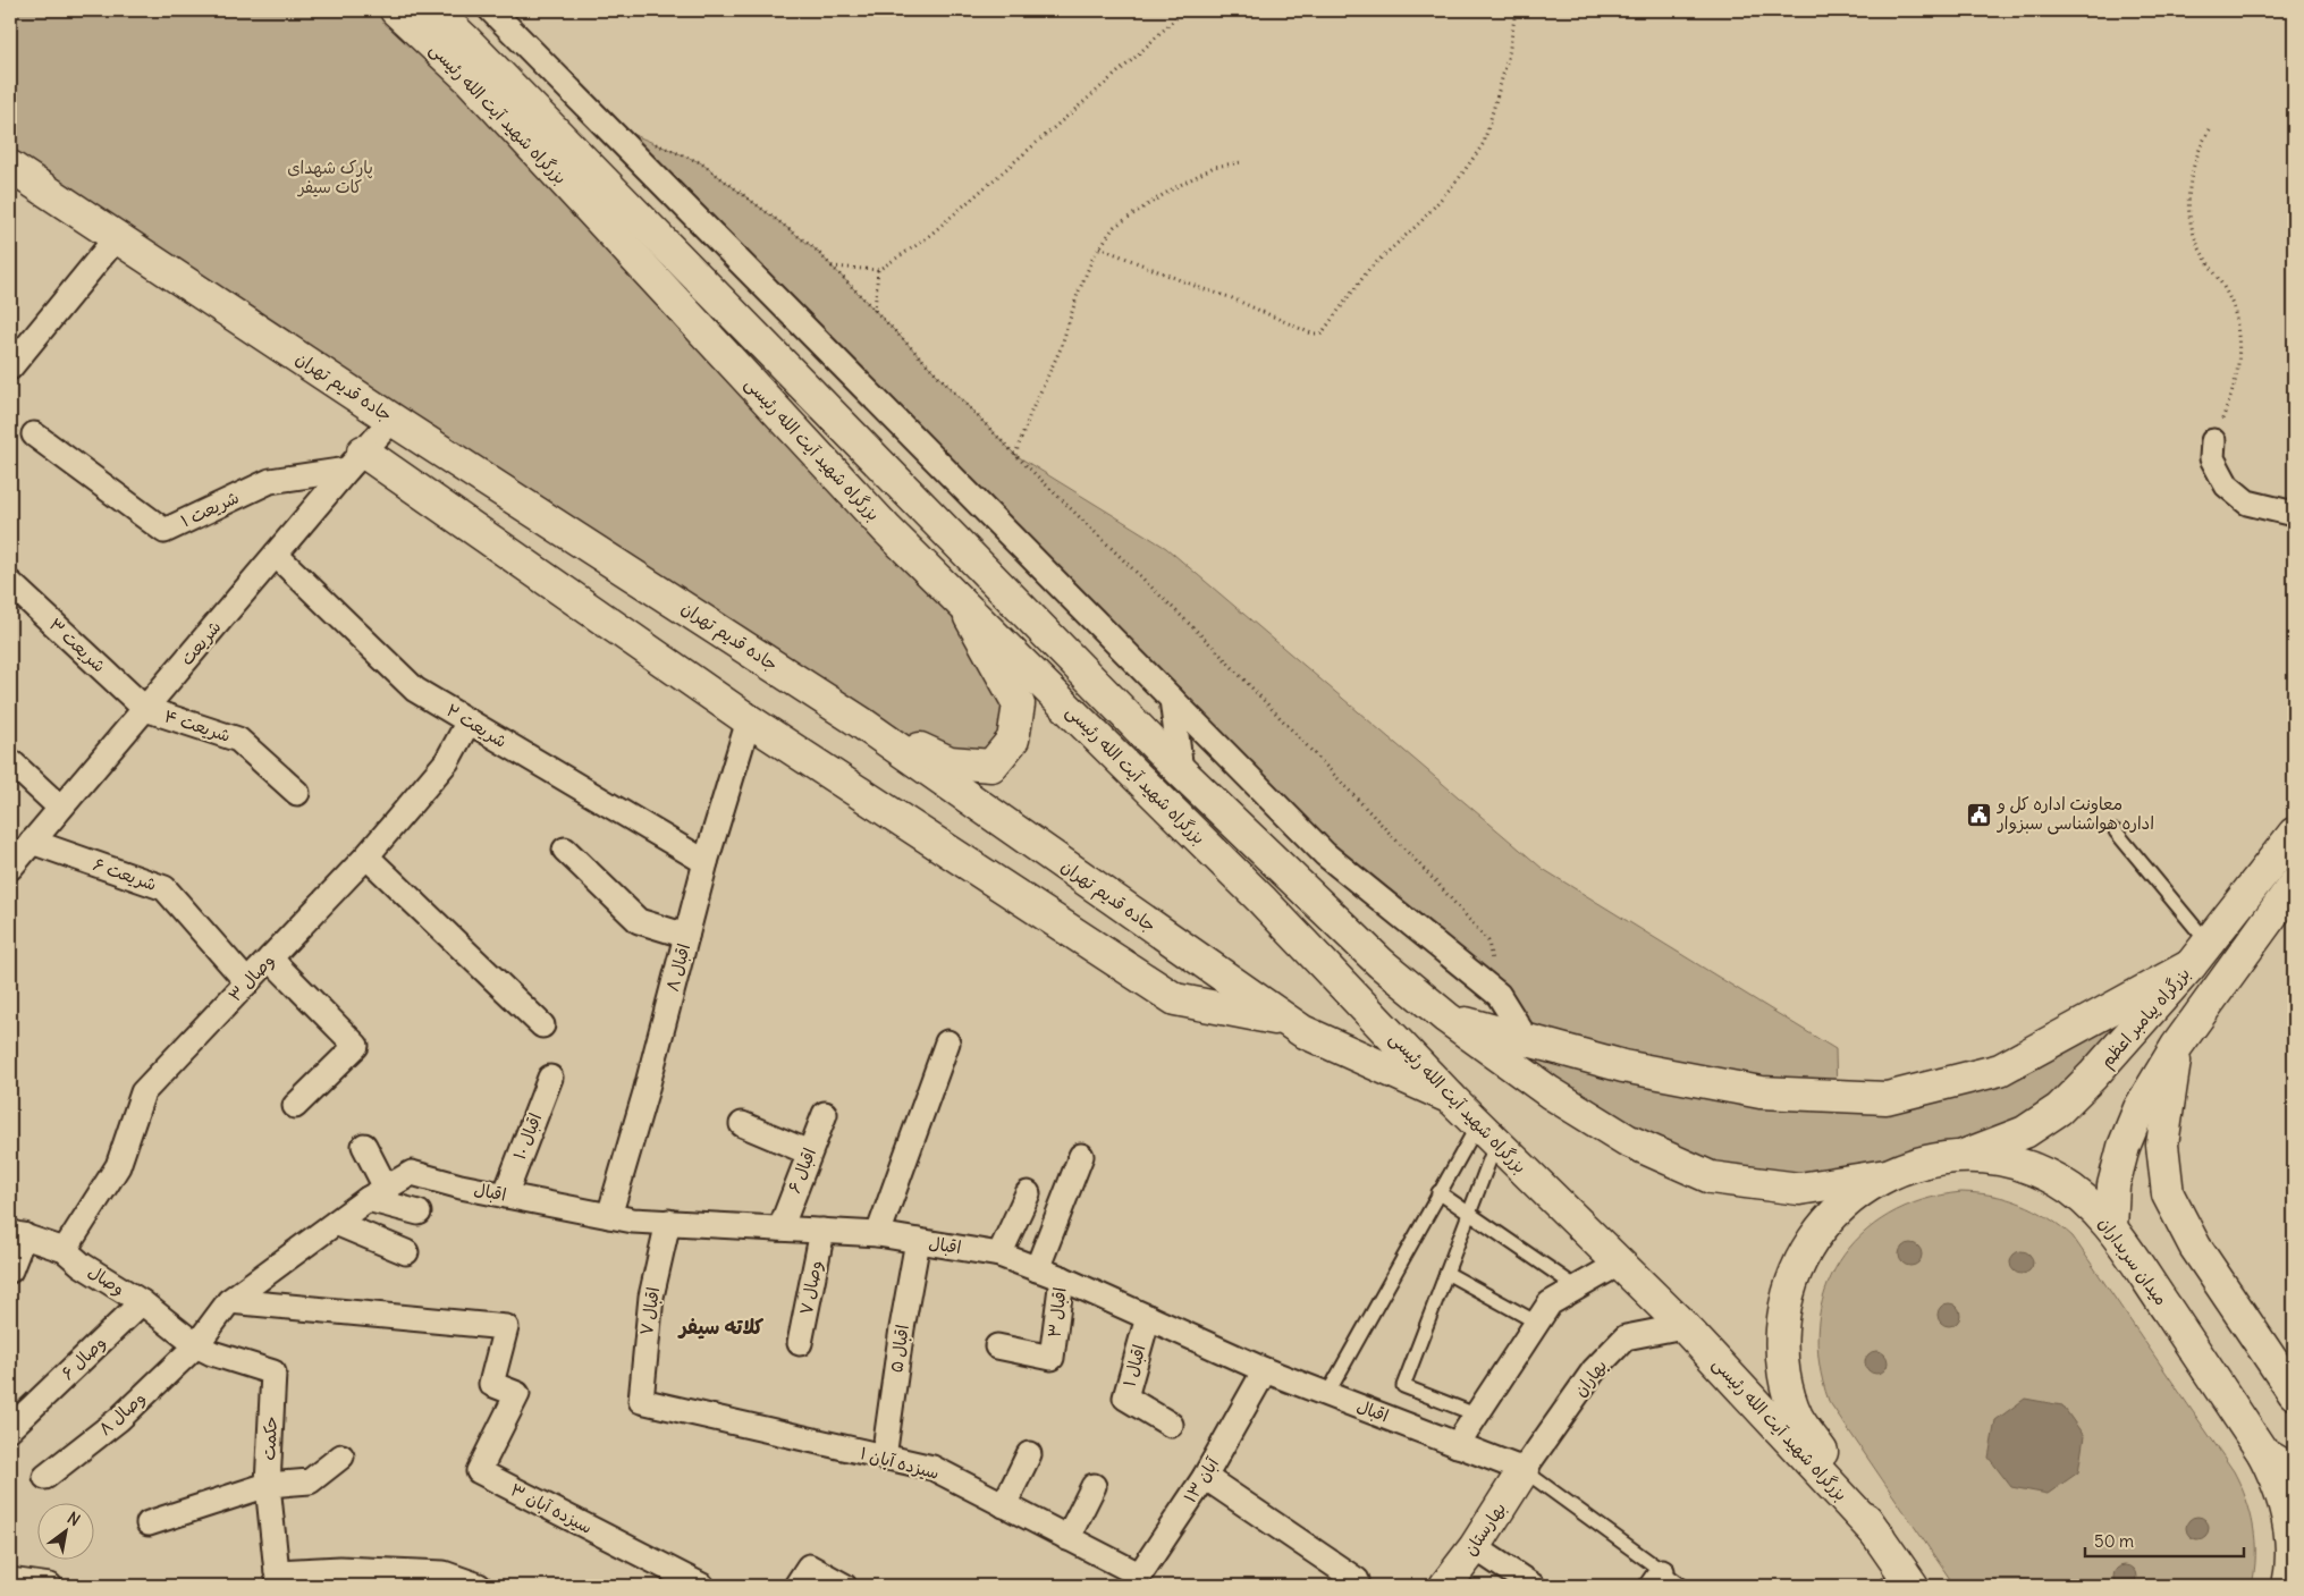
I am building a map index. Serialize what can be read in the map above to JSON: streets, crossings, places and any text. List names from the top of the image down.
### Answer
{
  "streets": {
    "main road": [
      "بزرگراه شهید آیت الله رئیسی",
      "جاده قدیم تهران",
      "بزرگراه پیامبر اعظم",
      "میدان سربداران",
      "بهارستان"
    ],
    "street": [
      "شریعت ۱",
      "شریعت",
      "شریعت ۳",
      "شریعت ۴",
      "شریعت ۲",
      "شریعت ۶",
      "اقبال ۸",
      "وصال ۳",
      "اقبال ۱۰",
      "اقبال ۶",
      "اقبال",
      "وصال",
      "وصال ۷",
      "اقبال ۷",
      "اقبال ۳",
      "اقبال ۵",
      "وصال ۶",
      "اقبال ۱",
      "بهاران",
      "وصال ۸",
      "حکمت",
      "سیزده آبان ۱",
      "۱۳ آبان",
      "سیزده آبان ۳"
    ]
  },
  "crossings": [
    ["بزرگراه شهید آیت الله رئیسی", "جاده قدیم تهران"],
    ["بزرگراه شهید آیت الله رئیسی", "میدان سربداران"],
    ["بزرگراه شهید آیت الله رئیسی", "بهاران"],
    ["جاده قدیم تهران", "شریعت"],
    ["شریعت ۱", "شریعت"],
    ["شریعت", "شریعت ۳"],
    ["شریعت", "شریعت ۴"],
    ["شریعت", "شریعت ۲"],
    ["شریعت", "شریعت ۶"],
    ["شریعت ۳", "شریعت ۴"],
    ["شریعت ۲", "اقبال ۸"],
    ["شریعت ۲", "وصال ۳"],
    ["شریعت ۶", "وصال ۳"],
    ["اقبال ۸", "اقبال"],
    ["وصال ۳", "وصال"],
    ["بزرگراه پیامبر اعظم", "میدان سربداران"],
    ["اقبال ۱۰", "اقبال"],
    ["اقبال ۶", "اقبال"],
    ["اقبال", "وصال"],
    ["اقبال", "وصال ۷"],
    ["اقبال", "اقبال ۷"],
    ["اقبال", "اقبال ۳"],
    ["اقبال", "اقبال ۵"],
    ["اقبال", "اقبال ۱"],
    ["اقبال", "بهاران"],
    ["اقبال", "وصال ۸"],
    ["اقبال", "حکمت"],
    ["اقبال", "۱۳ آبان"],
    ["اقبال", "سیزده آبان ۳"],
    ["اقبال", "بهارستان"],
    ["وصال", "وصال ۶"],
    ["وصال", "وصال ۸"],
    ["وصال", "حکمت"],
    ["اقبال ۷", "سیزده آبان ۱"],
    ["اقبال ۵", "سیزده آبان ۱"],
    ["بهاران", "بهارستان"],
    ["وصال ۸", "حکمت"],
    ["سیزده آبان ۱", "۱۳ آبان"]
  ],
  "districts": ["کلاته سیفر"],
  "parks": ["پارک شهدای کات سیفر"],
  "places": {
    "public building": ["معاونت اداره کل و اداره هواشناسی سبزوار"]
  },
  "scale_bar": "50 m",
  "north": "top right"
}
